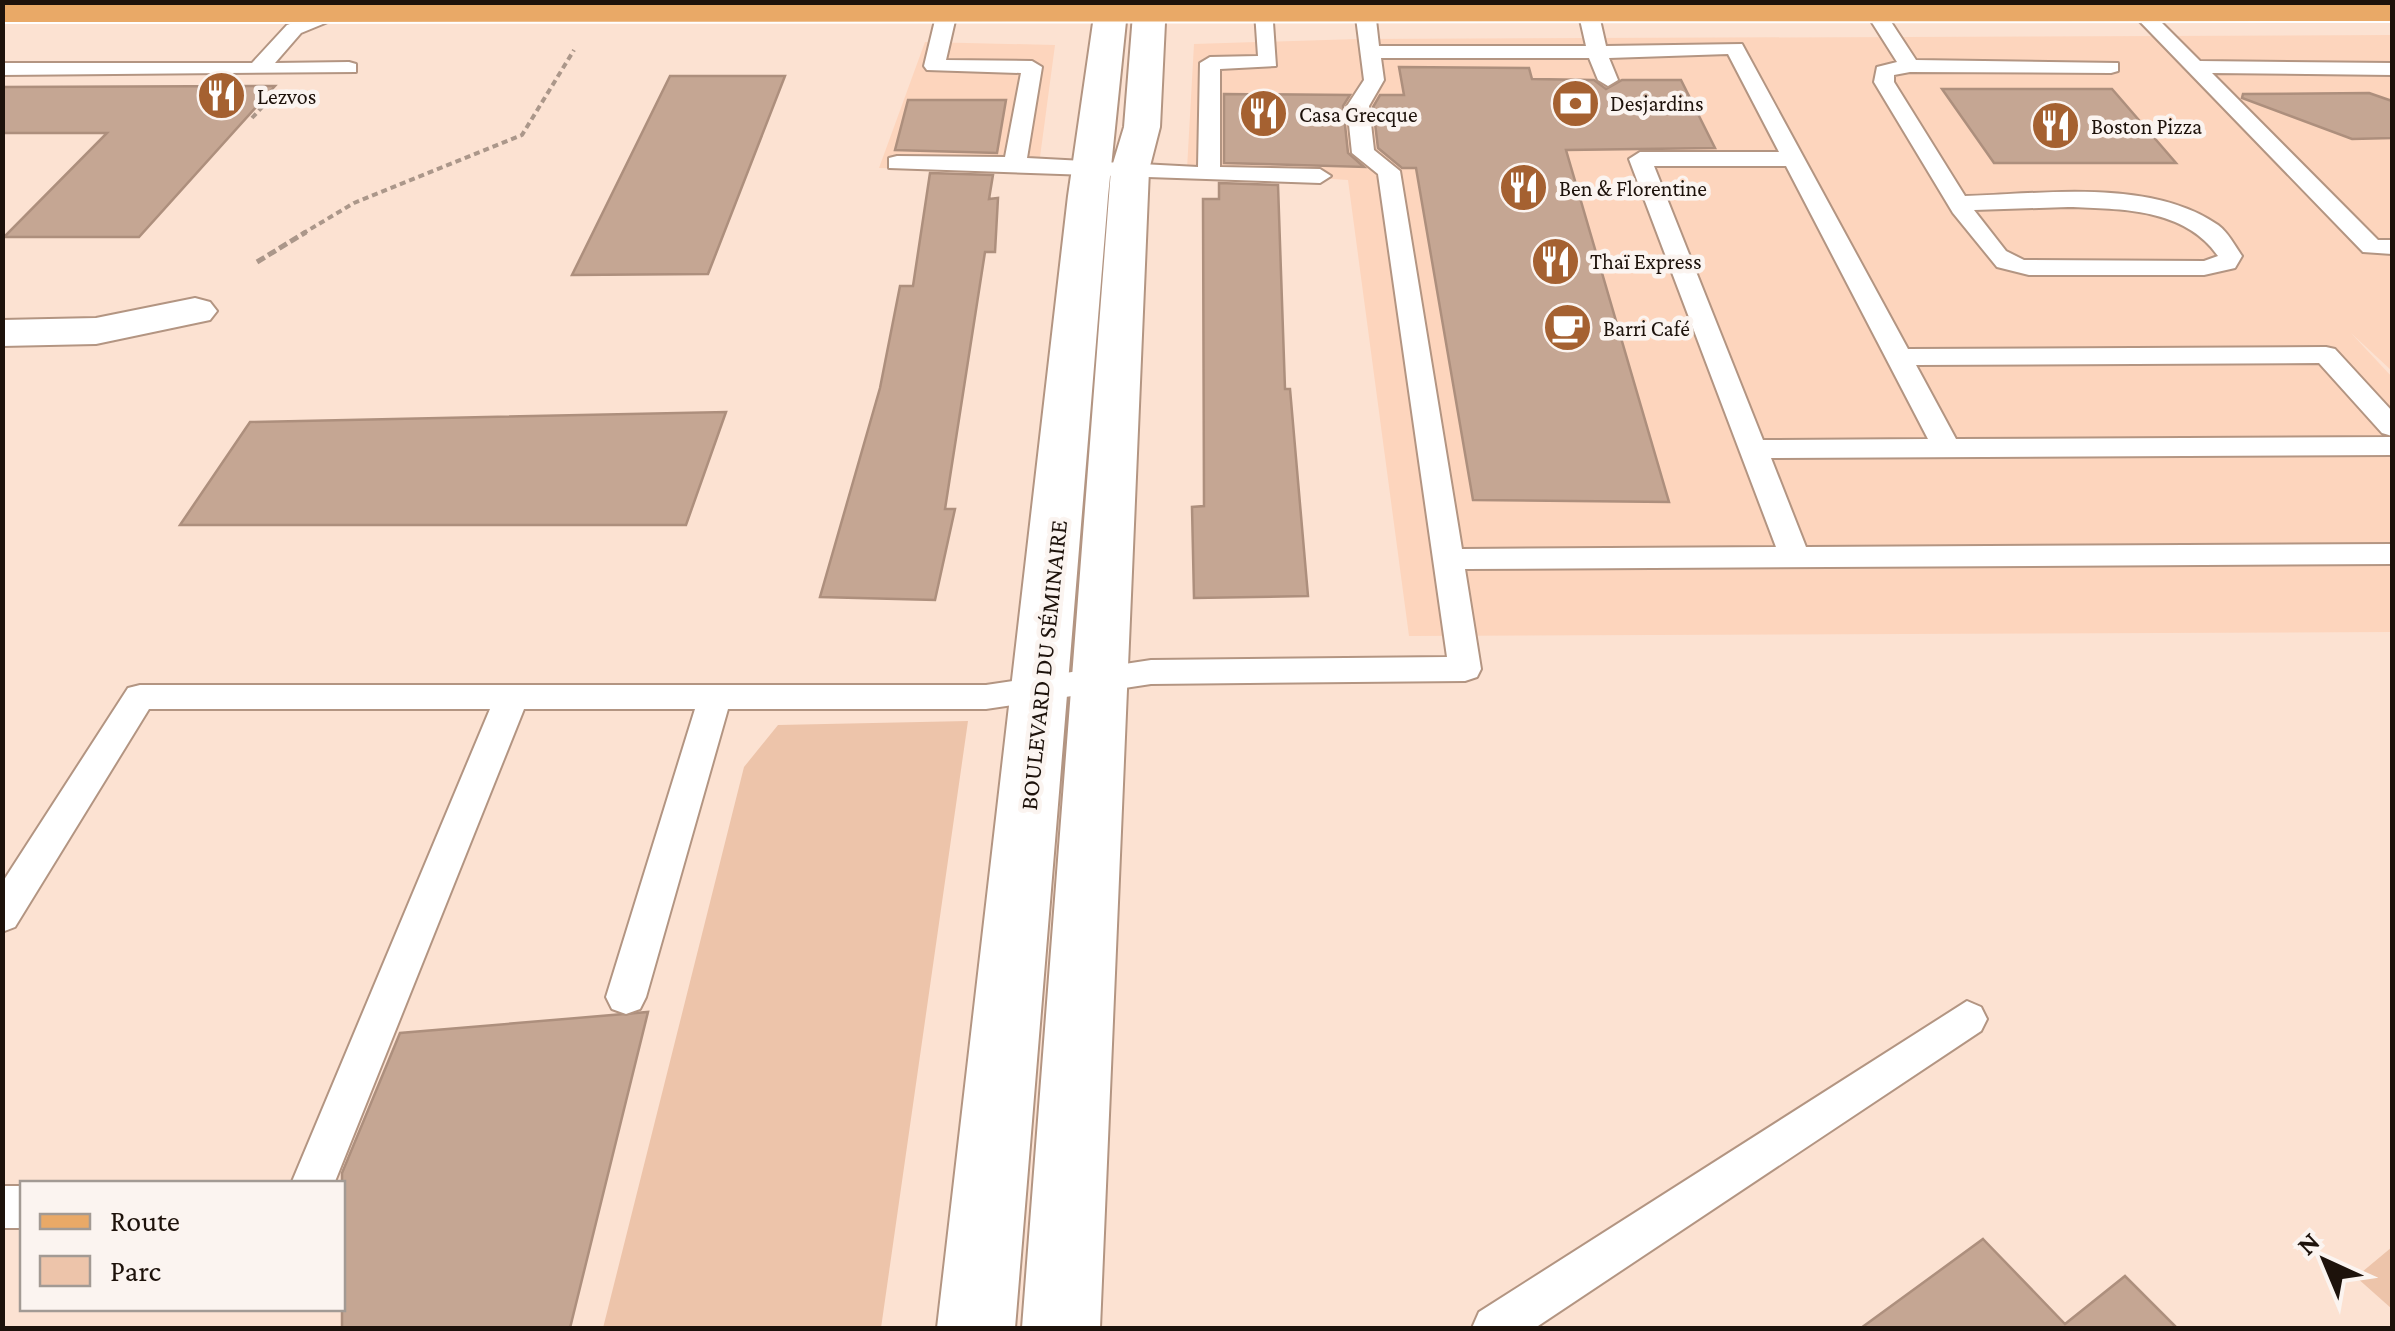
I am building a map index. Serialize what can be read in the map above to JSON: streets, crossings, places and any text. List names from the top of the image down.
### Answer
{
  "streets": {
    "street": ["BOULEVARD DU SÉMINAIRE"]
  },
  "places": {
    "restaurant": [
      "Lezvos",
      "Casa Grecque",
      "Boston Pizza",
      "Ben & Florentine",
      "Thaï Express"
    ],
    "bank": ["Desjardins"],
    "cafe": ["Barri Café"]
  },
  "legend": ["Route", "Parc"],
  "north": "top left"
}
